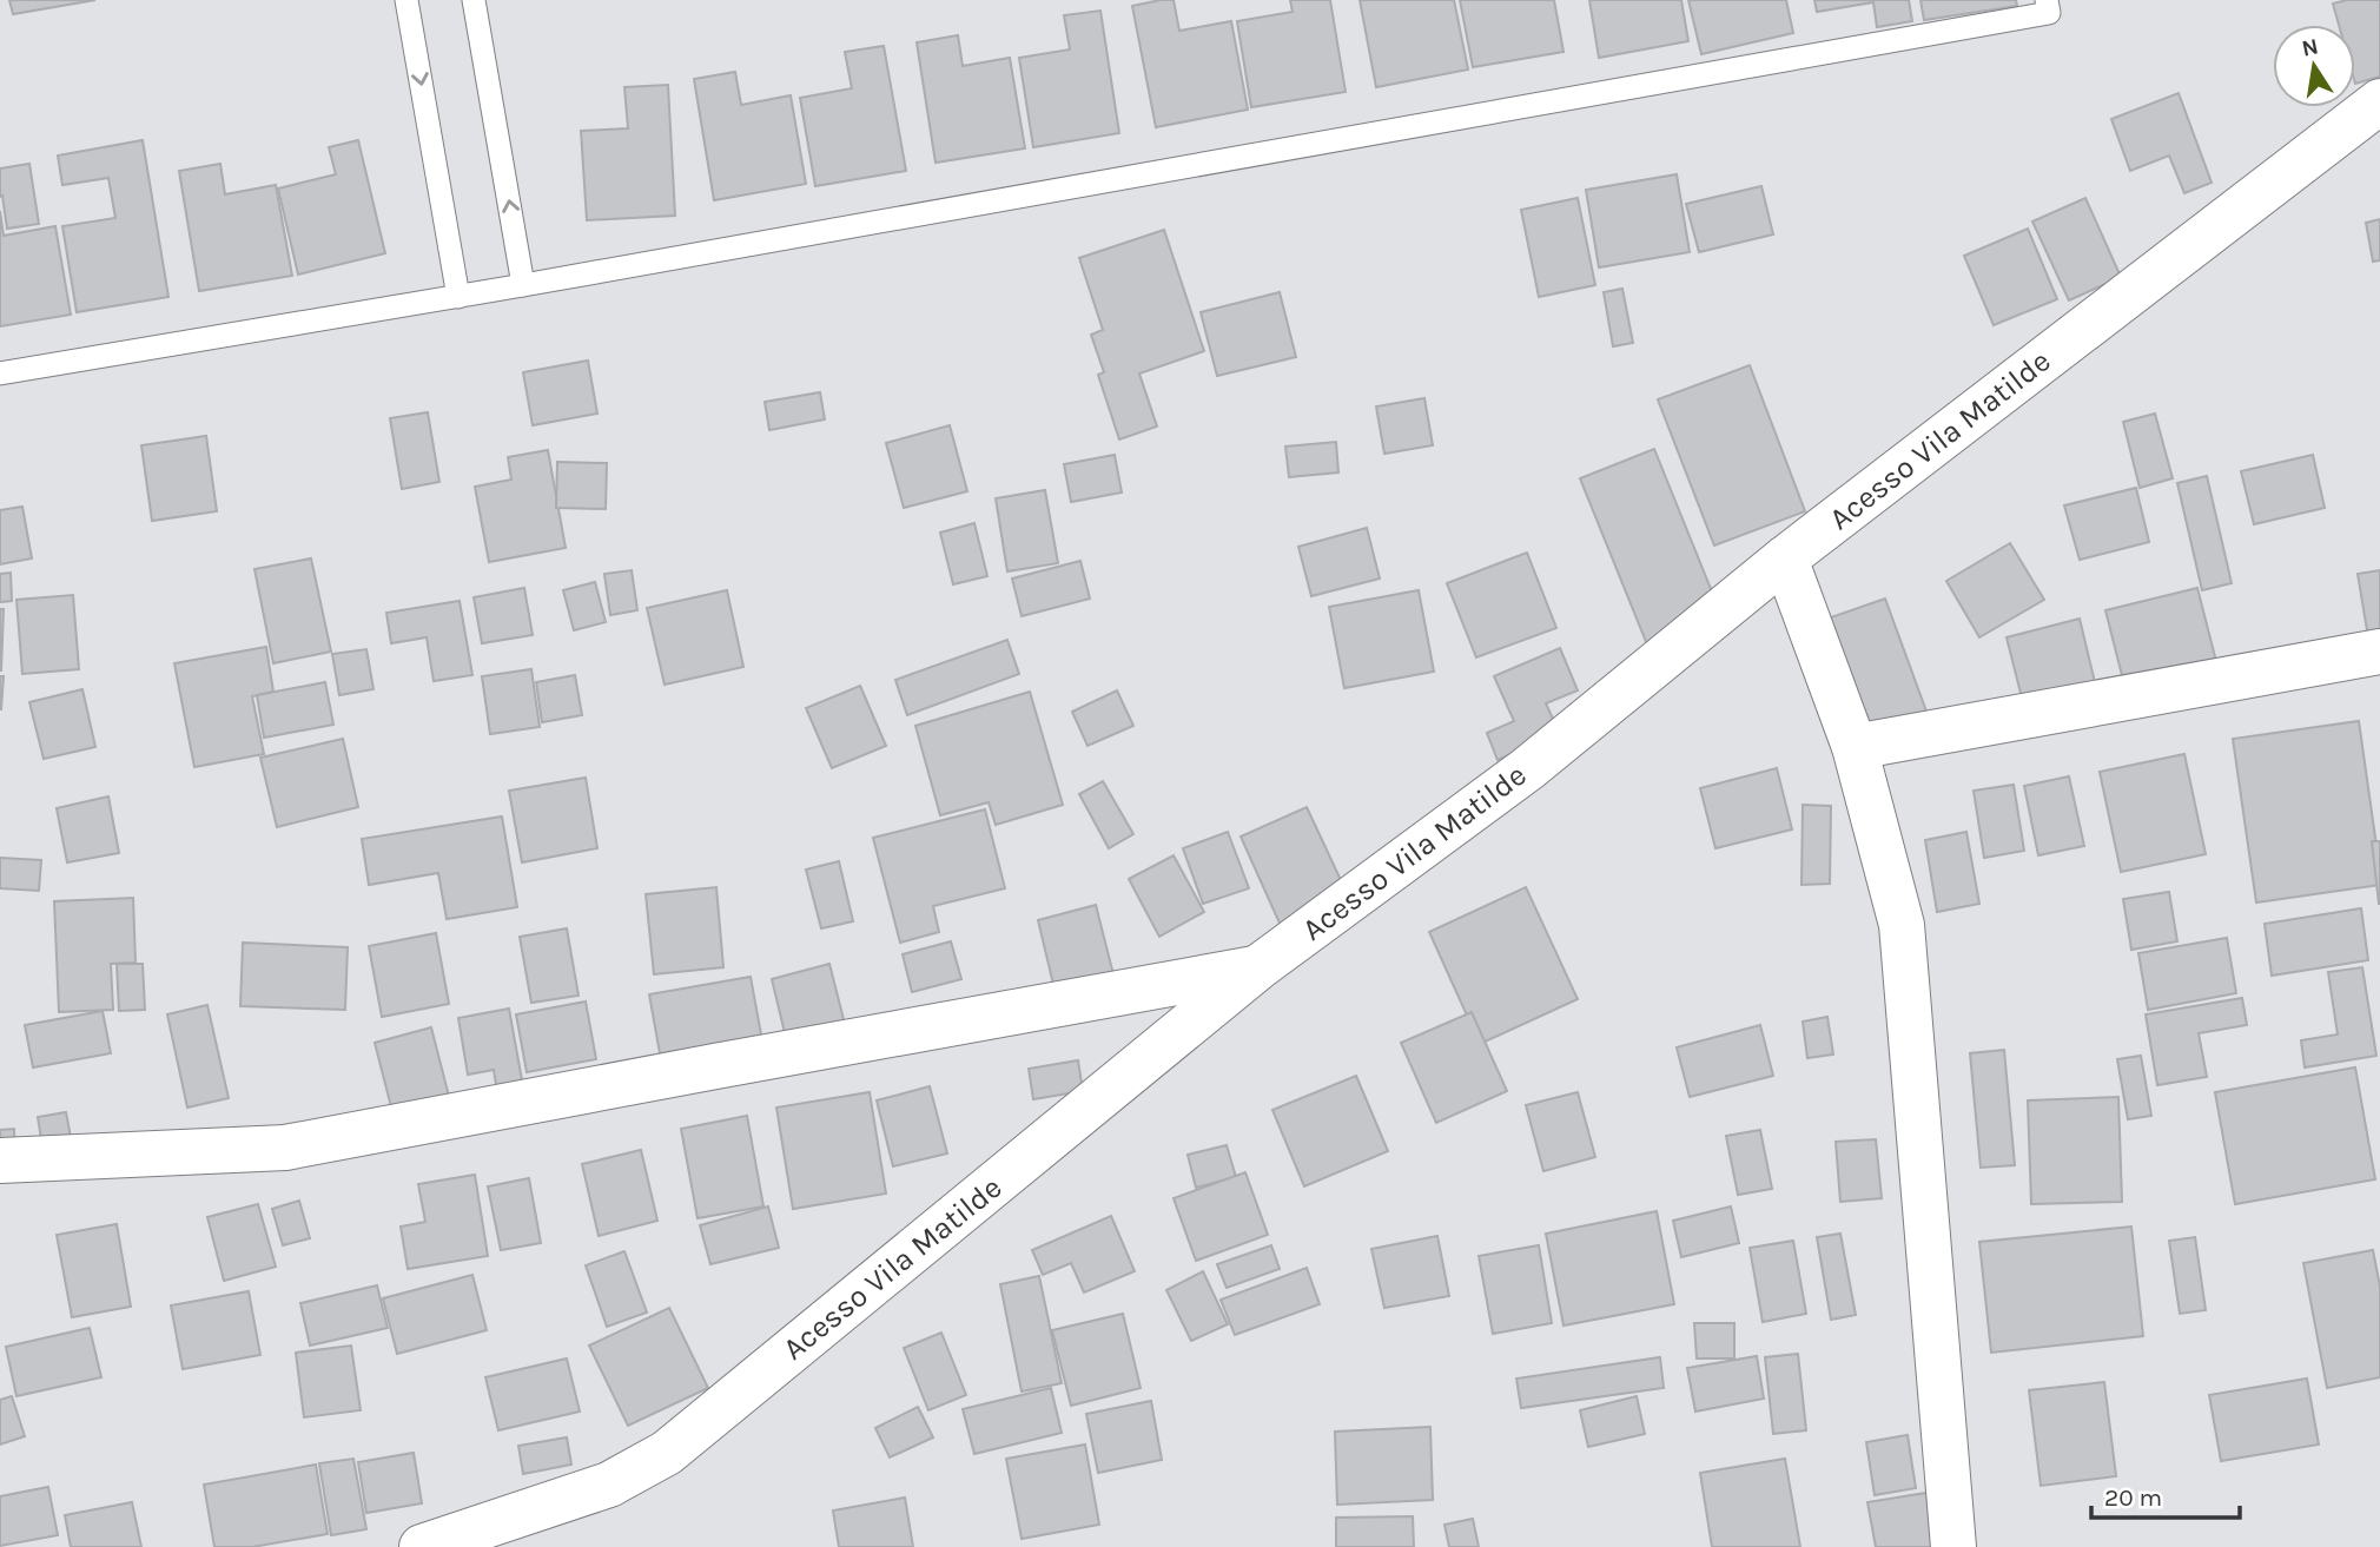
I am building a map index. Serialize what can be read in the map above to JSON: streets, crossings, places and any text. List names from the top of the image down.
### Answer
{
  "streets": {
    "street": ["Acesso Vila Matilde"]
  },
  "scale_bar": "20 m",
  "north": "top"
}
